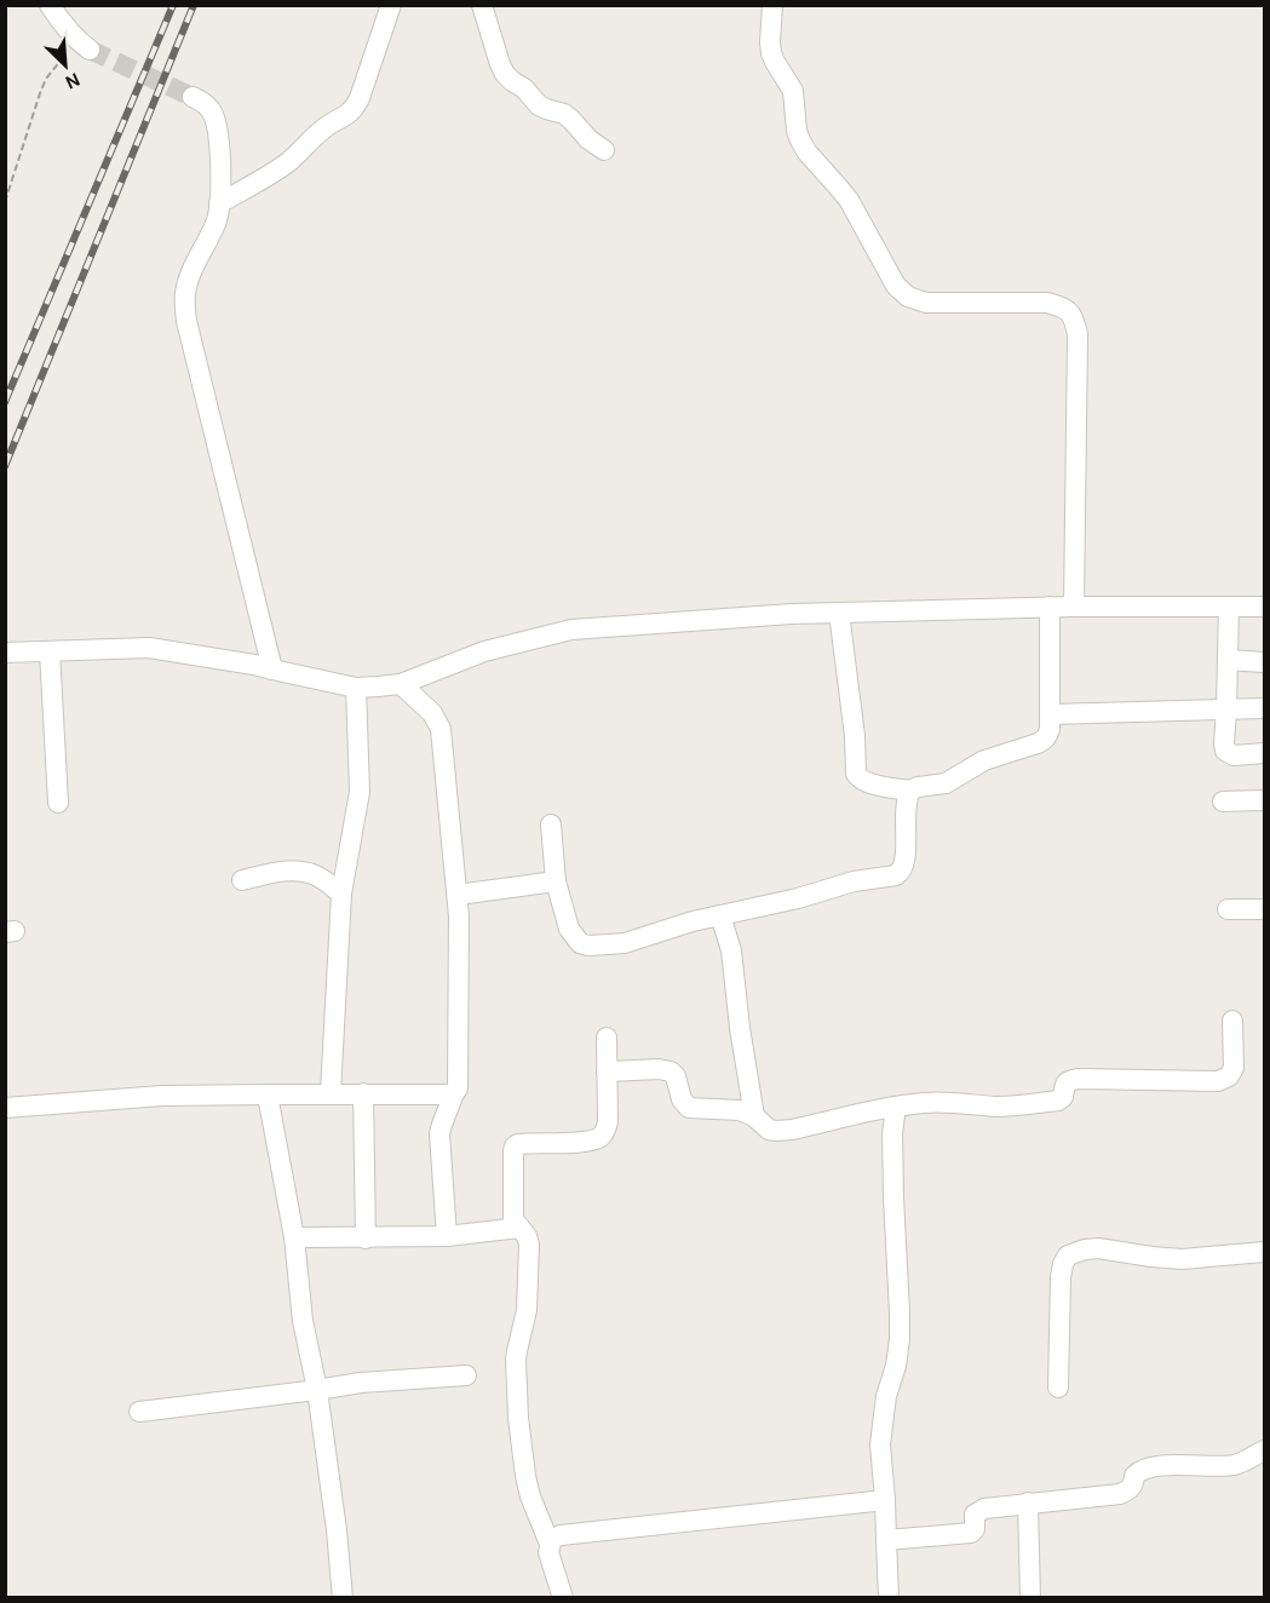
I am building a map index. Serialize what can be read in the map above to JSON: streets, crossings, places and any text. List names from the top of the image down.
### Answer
{
  "north": "bottom right"
}
